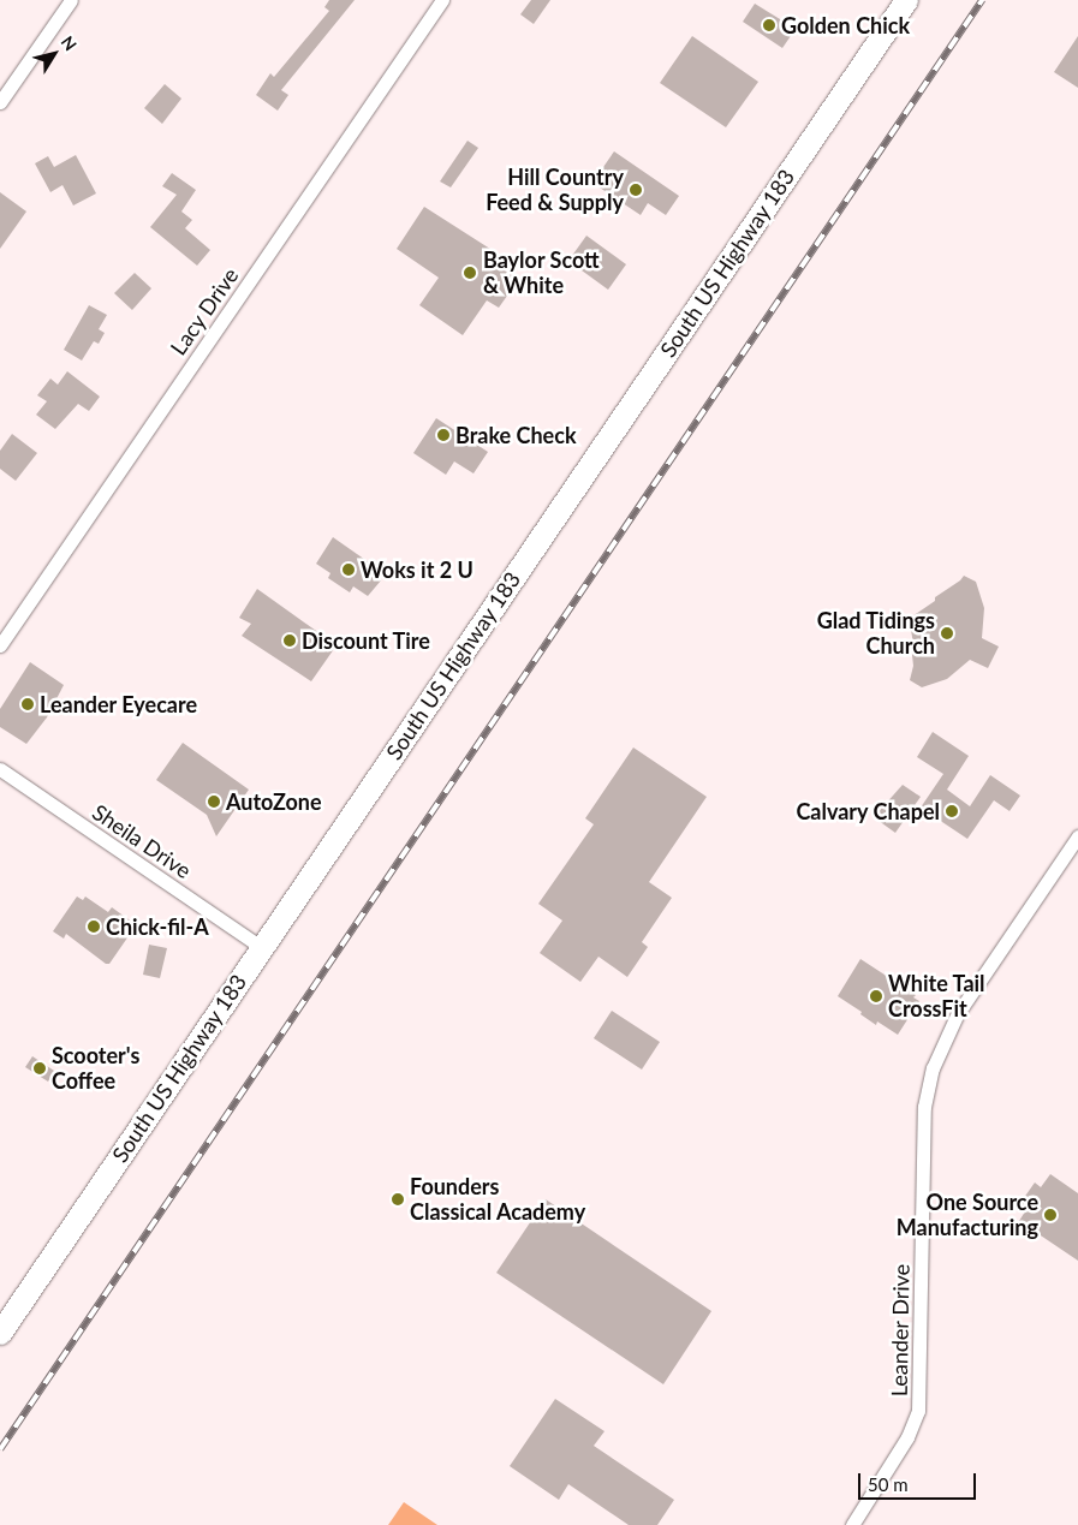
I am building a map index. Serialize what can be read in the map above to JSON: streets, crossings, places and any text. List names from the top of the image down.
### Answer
{
  "streets": {
    "main road": ["South US Highway 183"],
    "street": ["Lacy Drive", "Sheila Drive", "Leander Drive"]
  },
  "crossings": [
    ["South US Highway 183", "Sheila Drive"]
  ],
  "places": [
    "Golden Chick",
    "Hill Country Feed & Supply",
    "Baylor Scott & White",
    "Brake Check",
    "Woks it 2 U",
    "Glad Tidings Church",
    "Discount Tire",
    "Leander Eyecare",
    "AutoZone",
    "Calvary Chapel",
    "Chick-fil-A",
    "White Tail CrossFit",
    "Scooter's Coffee",
    "Founders Classical Academy",
    "One Source Manufacturing"
  ],
  "scale_bar": "50 m",
  "north": "top right"
}
